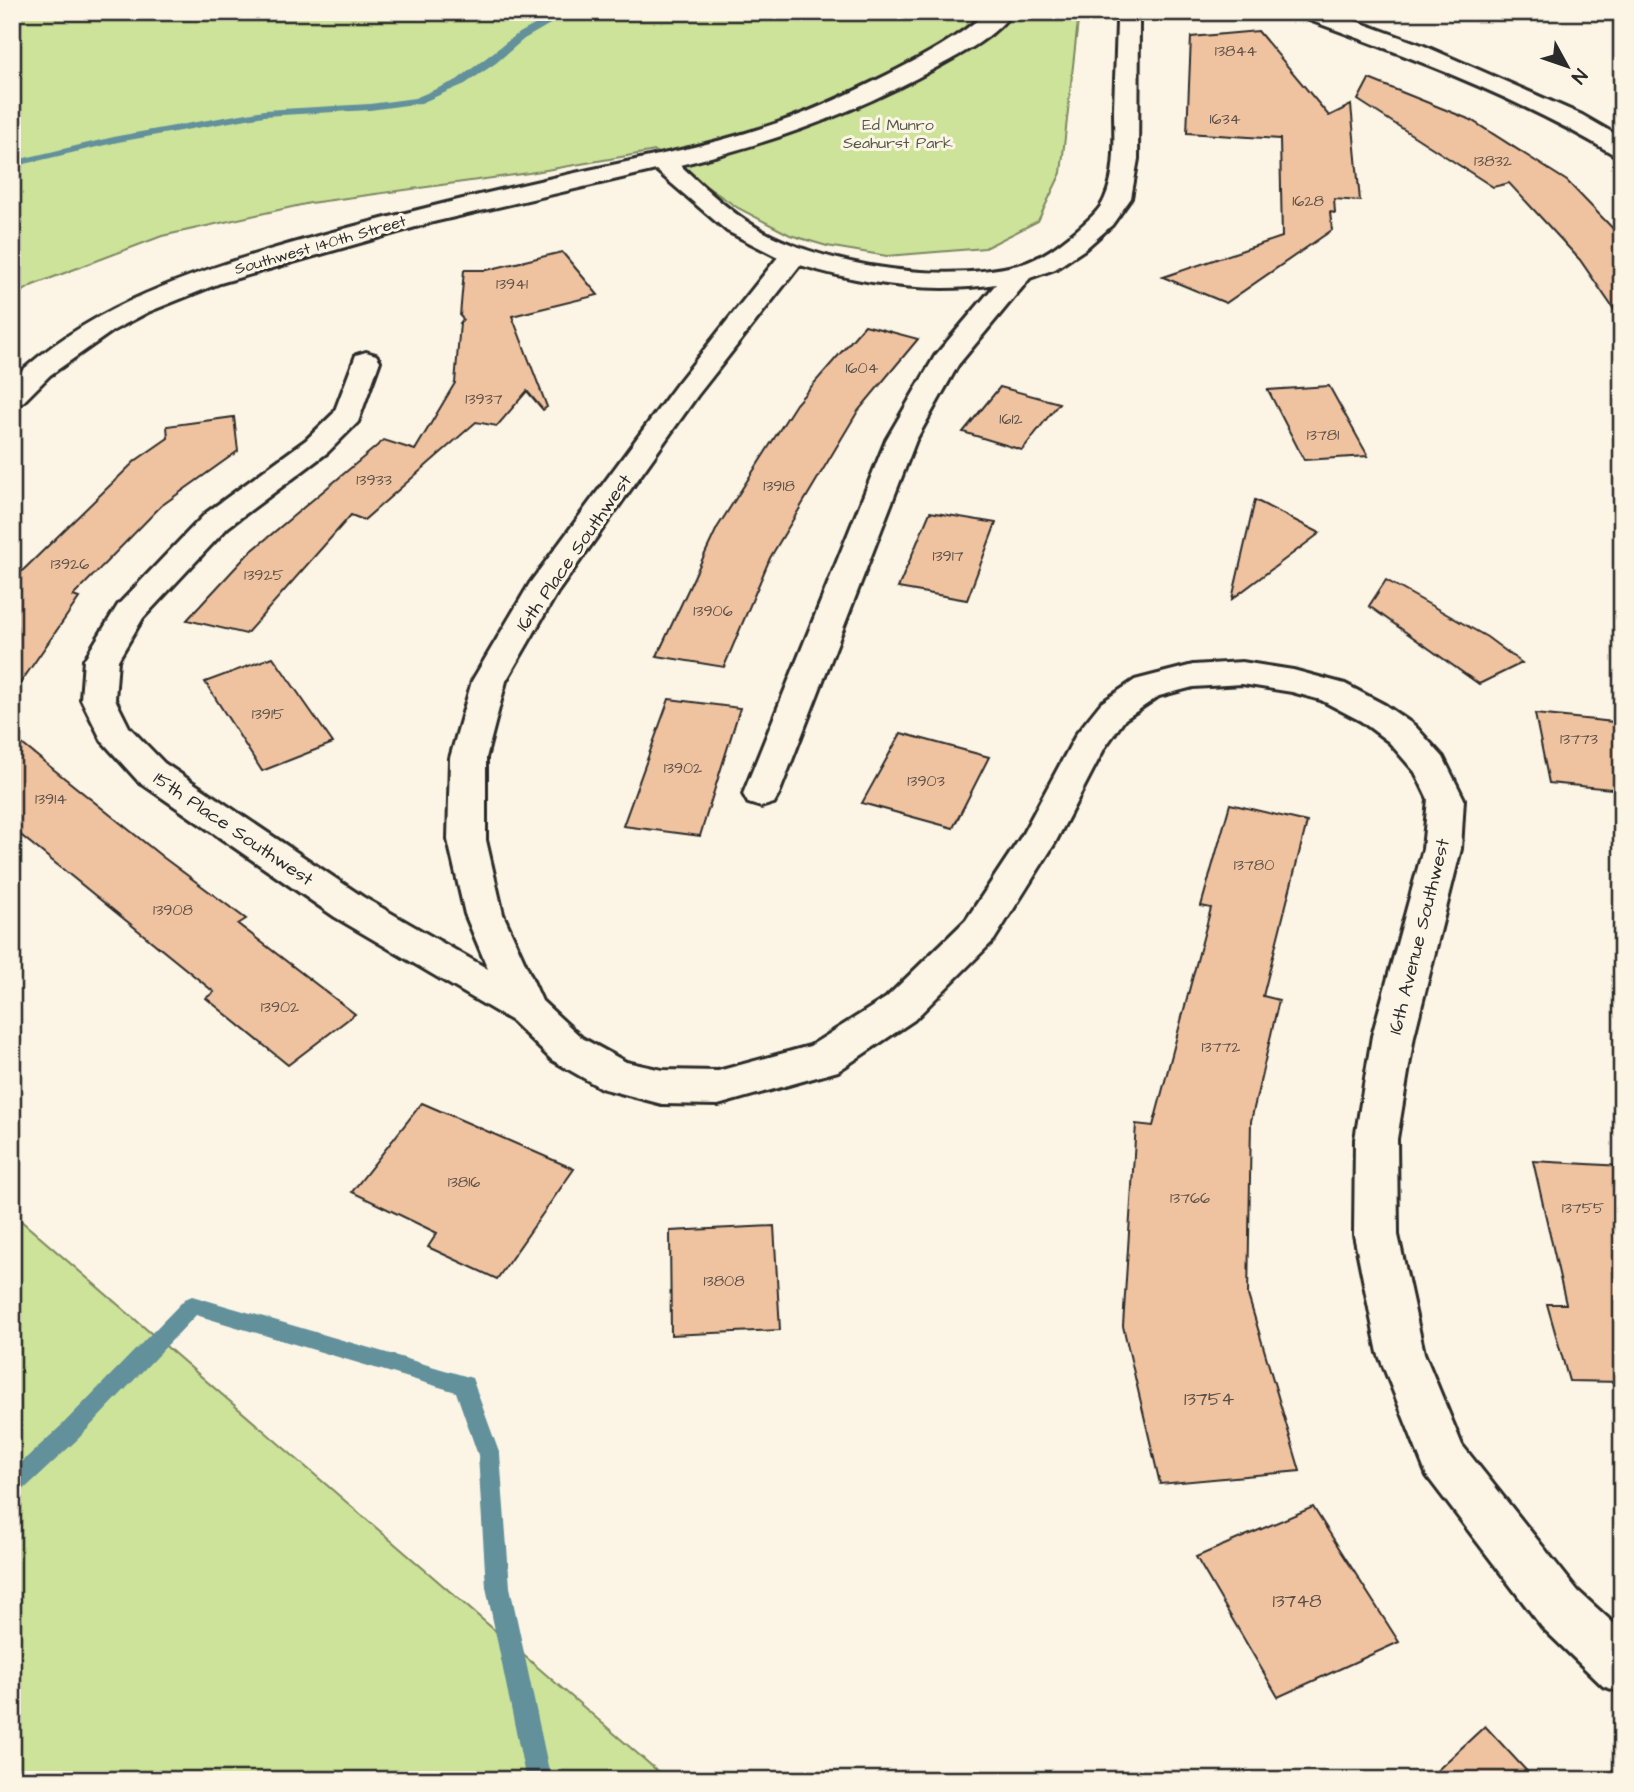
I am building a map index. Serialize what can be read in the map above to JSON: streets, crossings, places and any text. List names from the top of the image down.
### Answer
{
  "streets": {
    "street": [
      "Southwest 140th Street",
      "16th Place Southwest",
      "15th Place Southwest",
      "16th Avenue Southwest"
    ]
  },
  "crossings": [
    ["16th Place Southwest", "15th Place Southwest"],
    ["16th Place Southwest", "16th Avenue Southwest"],
    ["15th Place Southwest", "16th Avenue Southwest"]
  ],
  "parks": ["Ed Munro Seahurst Park"],
  "house_numbers": [
    "13844",
    "1634",
    "13832",
    "1628",
    "13941",
    "1604",
    "13937",
    "1612",
    "13781",
    "13933",
    "13918",
    "13917",
    "13926",
    "13925",
    "13906",
    "13915",
    "13773",
    "13902",
    "13903",
    "13914",
    "13780",
    "13908",
    "13902",
    "13772",
    "13816",
    "13766",
    "13755",
    "13808",
    "13754",
    "13748"
  ],
  "north": "bottom right"
}
